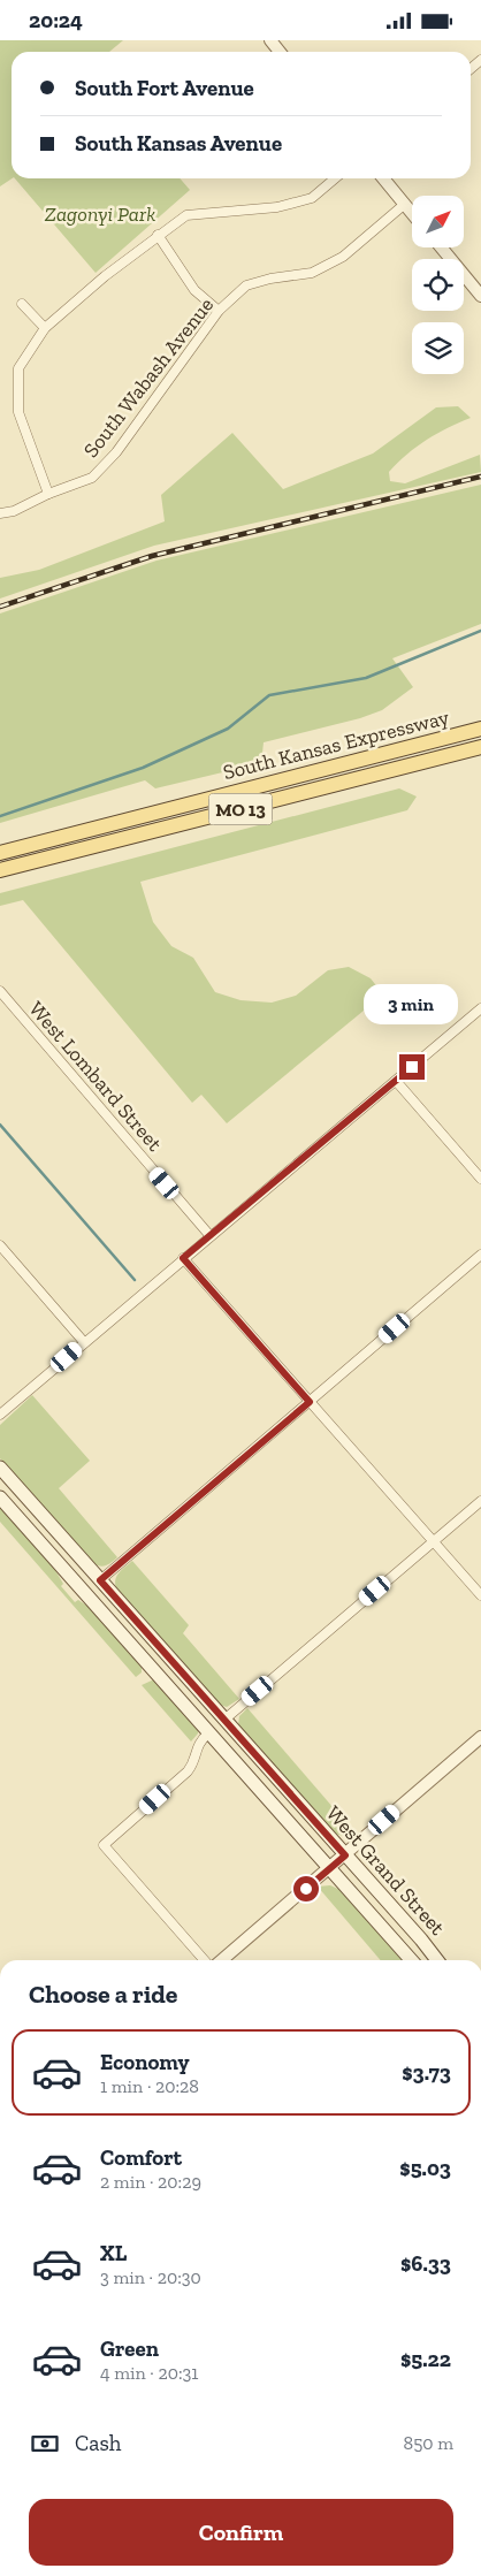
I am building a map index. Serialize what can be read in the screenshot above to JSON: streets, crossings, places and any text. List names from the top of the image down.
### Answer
{
  "streets": {
    "main road": ["South Kansas Expressway", "MO 13", "West Grand Street"],
    "street": ["South Wabash Avenue", "West Lombard Street"]
  },
  "parks": ["Zagonyi Park"],
  "north": "top right",
  "page": {
    "status": "20:24",
    "banner": ["South Fort Avenue", "South Kansas Avenue"],
    "bubble": "3 min",
    "heading": "Choose a ride",
    "list": [
      {
        "name": "Economy",
        "note": "1 min · 20:28",
        "value": "$3.73"
      },
      {
        "name": "Comfort",
        "note": "2 min · 20:29",
        "value": "$5.03"
      },
      {
        "name": "XL",
        "note": "3 min · 20:30",
        "value": "$6.33"
      },
      {
        "name": "Green",
        "note": "4 min · 20:31",
        "value": "$5.22"
      }
    ],
    "pay": ["Cash", "850 m"],
    "buttons": "Confirm"
  }
}
